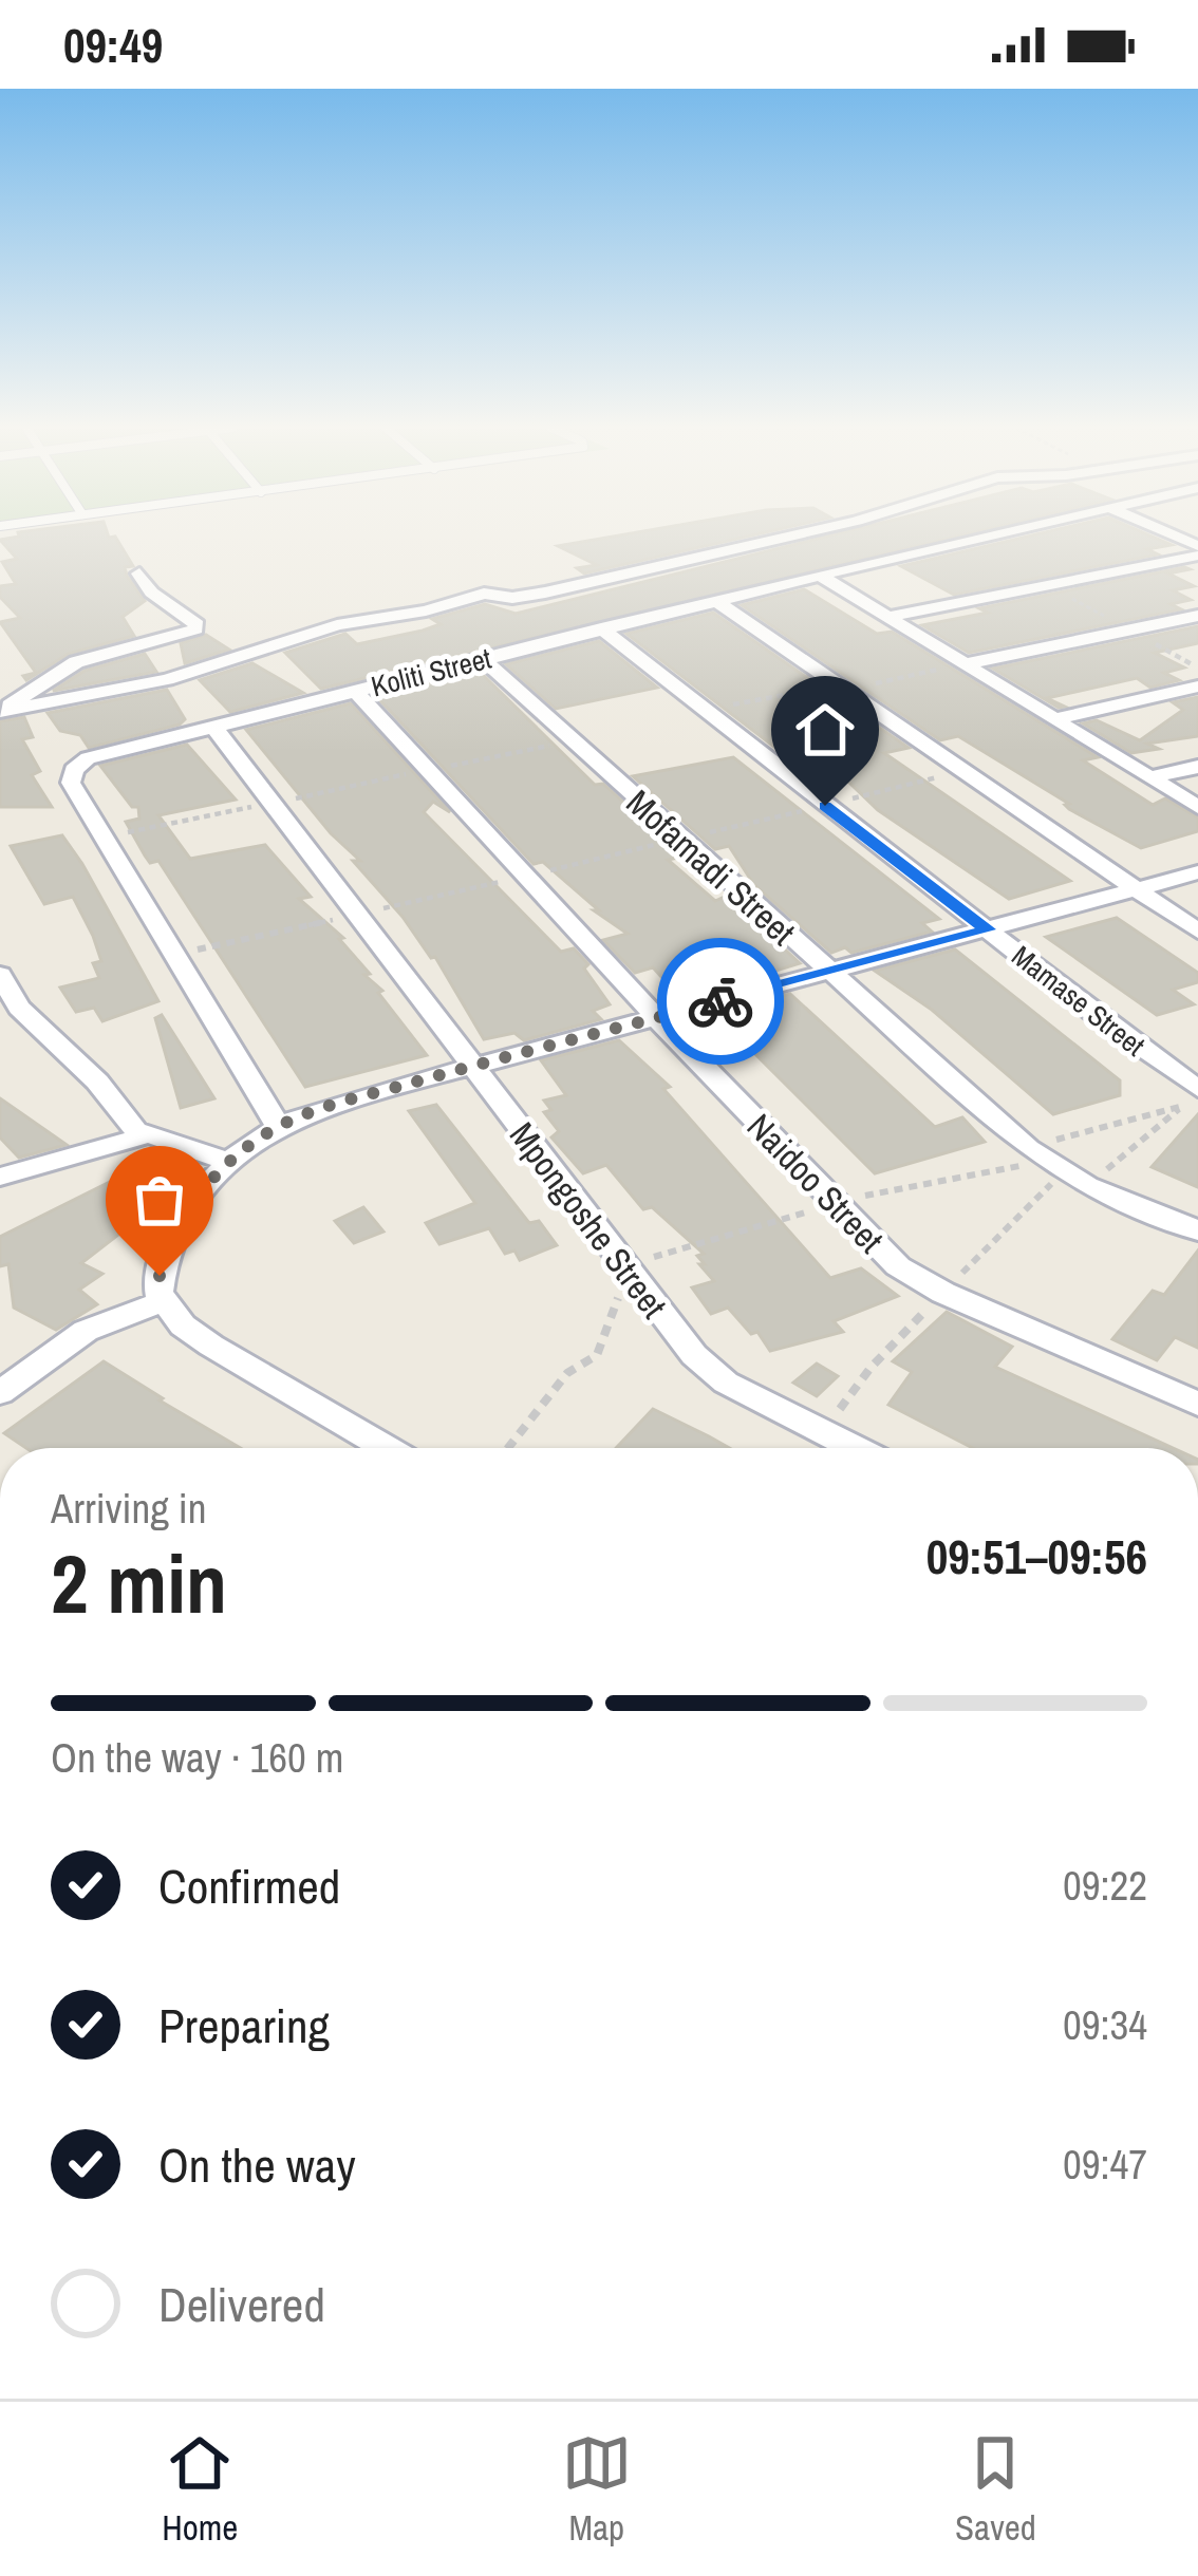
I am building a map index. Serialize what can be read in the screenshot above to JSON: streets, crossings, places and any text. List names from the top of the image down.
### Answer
{
  "streets": {
    "street": [
      "Koliti Street",
      "Mofamadi Street",
      "Mamase Street",
      "Naidoo Street",
      "Mpongoshe Street"
    ]
  },
  "crossings": [
    ["Koliti Street", "Mofamadi Street"],
    ["Koliti Street", "Mamase Street"],
    ["Koliti Street", "Naidoo Street"],
    ["Koliti Street", "Mpongoshe Street"]
  ],
  "page": {
    "status": "09:49",
    "heading": ["2 min", "Arriving in", "09:51–09:56"],
    "bar": "On the way · 160 m",
    "list": [
      ["Confirmed", "09:22"],
      ["Preparing", "09:34"],
      ["On the way", "09:47"],
      "Delivered"
    ],
    "tabs": ["Home", "Map", "Saved"]
  }
}
